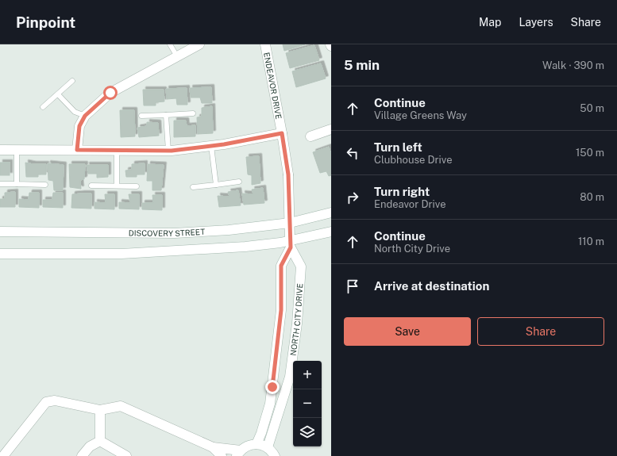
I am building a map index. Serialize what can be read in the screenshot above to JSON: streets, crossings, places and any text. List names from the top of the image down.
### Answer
{
  "streets": {
    "street": ["ENDEAVOR DRIVE", "DISCOVERY STREET", "NORTH CITY DRIVE"]
  },
  "crossings": [
    ["ENDEAVOR DRIVE", "DISCOVERY STREET"],
    ["ENDEAVOR DRIVE", "NORTH CITY DRIVE"]
  ],
  "page": {
    "header": "Pinpoint",
    "nav": ["Map", "Layers", "Share"],
    "heading": ["5 min", "Walk · 390 m"],
    "list": [
      ["Continue", "Village Greens Way", "50 m"],
      ["Turn left", "Clubhouse Drive", "150 m"],
      ["Turn right", "Endeavor Drive", "80 m"],
      ["Continue", "North City Drive", "110 m"],
      "Arrive at destination"
    ],
    "buttons": ["Save", "Share"],
    "map_buttons": ["+", "−"]
  }
}
